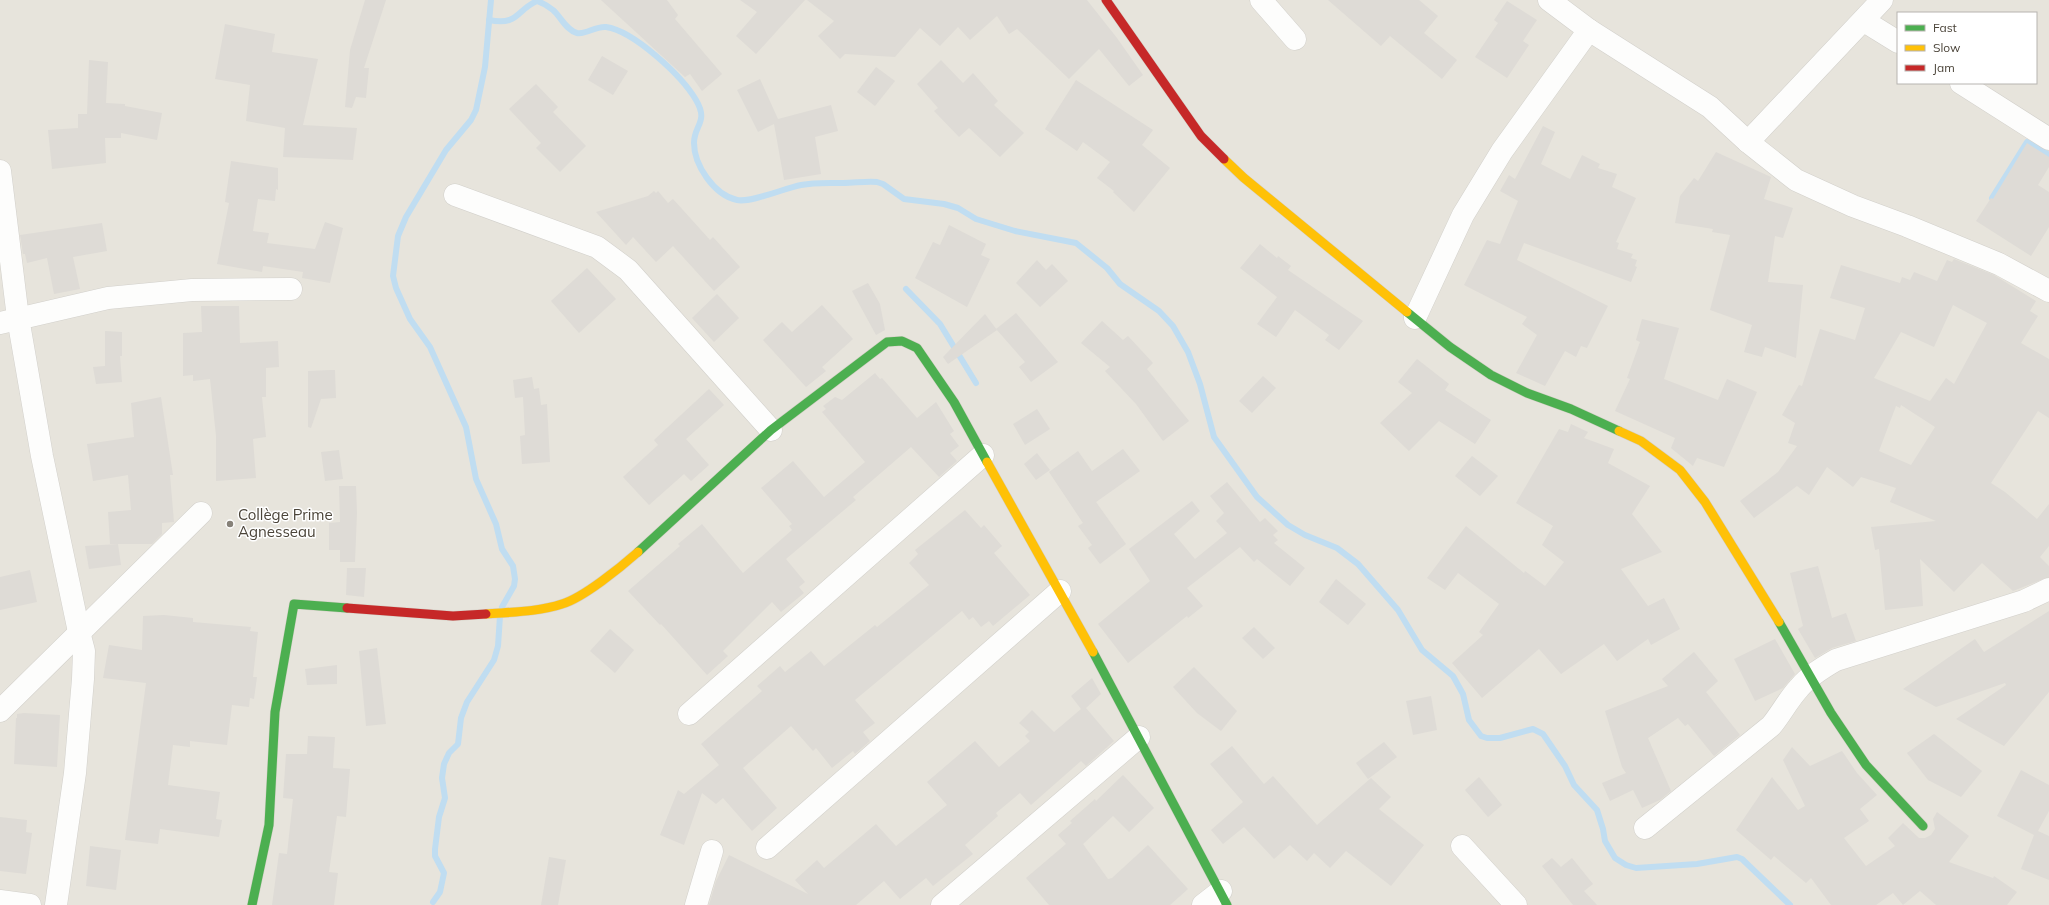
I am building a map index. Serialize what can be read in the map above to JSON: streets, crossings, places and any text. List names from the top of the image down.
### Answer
{
  "places": ["Collège Prime Agnesseau"],
  "legend": ["Fast", "Slow", "Jam"]
}
